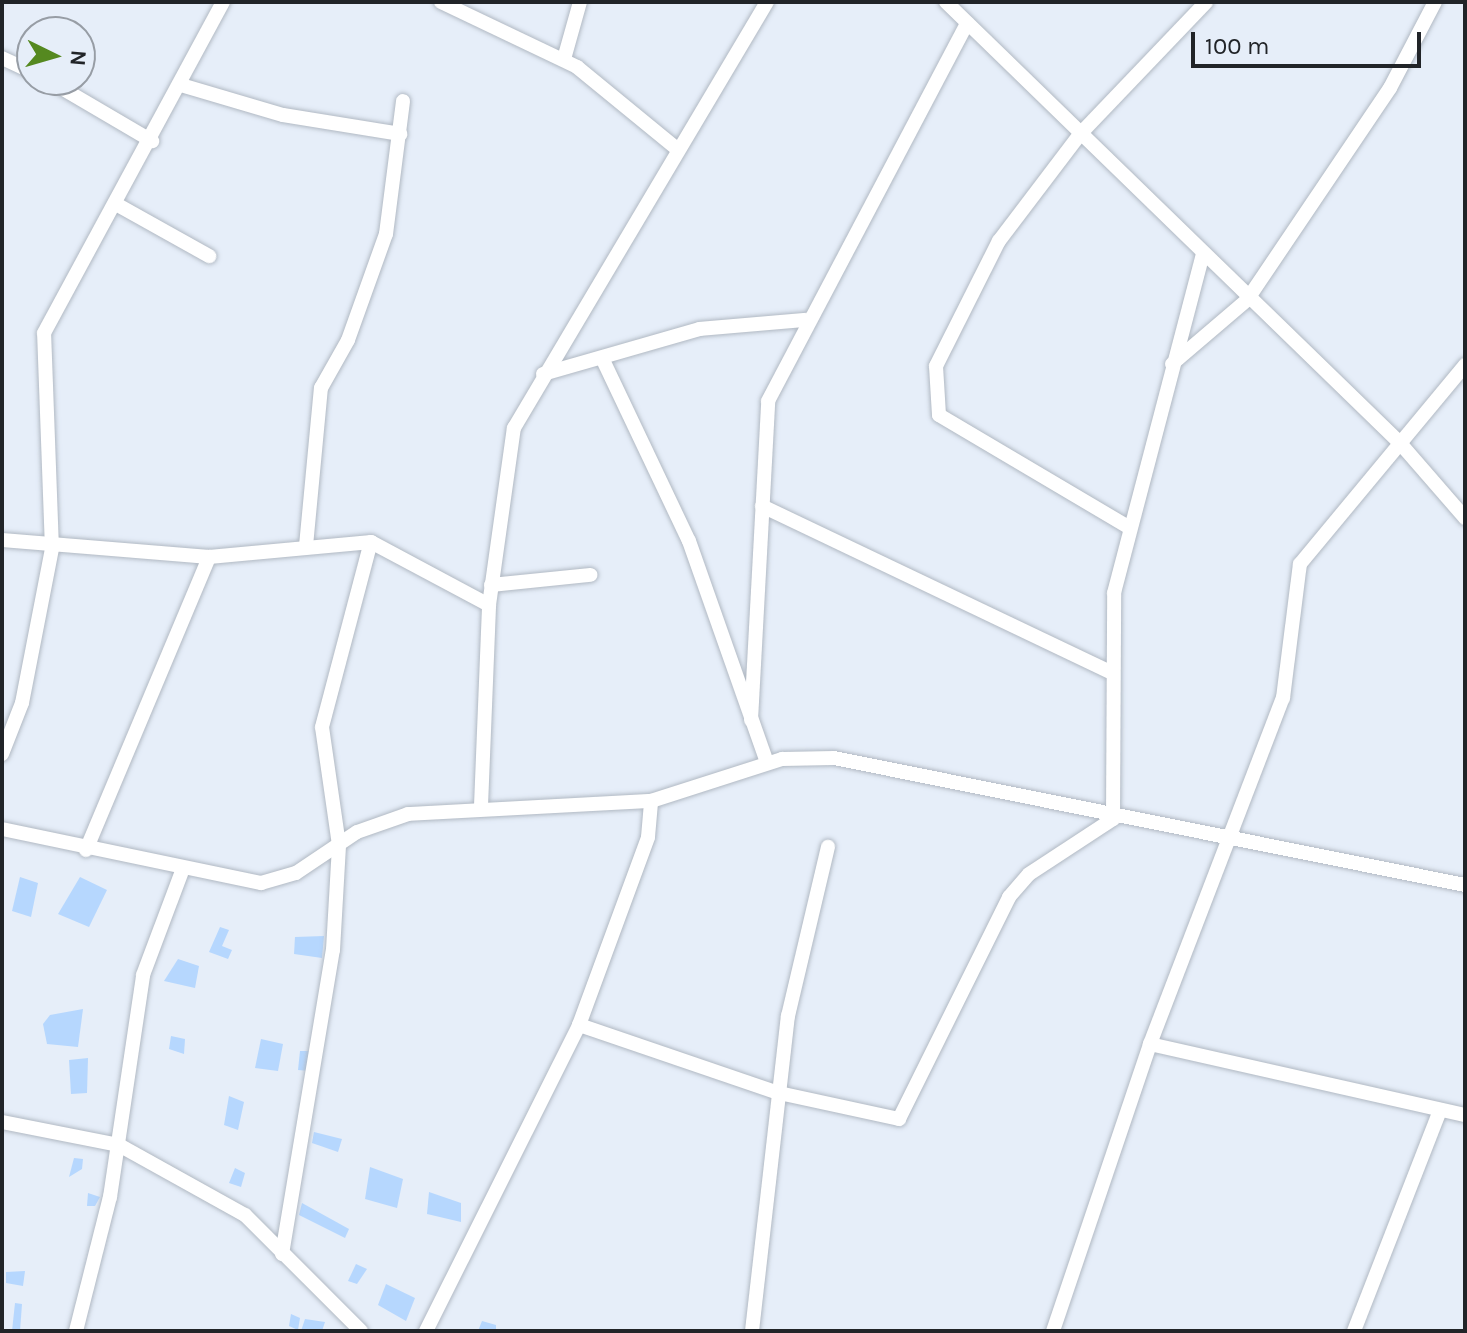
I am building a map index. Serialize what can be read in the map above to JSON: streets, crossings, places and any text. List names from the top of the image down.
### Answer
{
  "scale_bar": "100 m",
  "north": "right"
}
